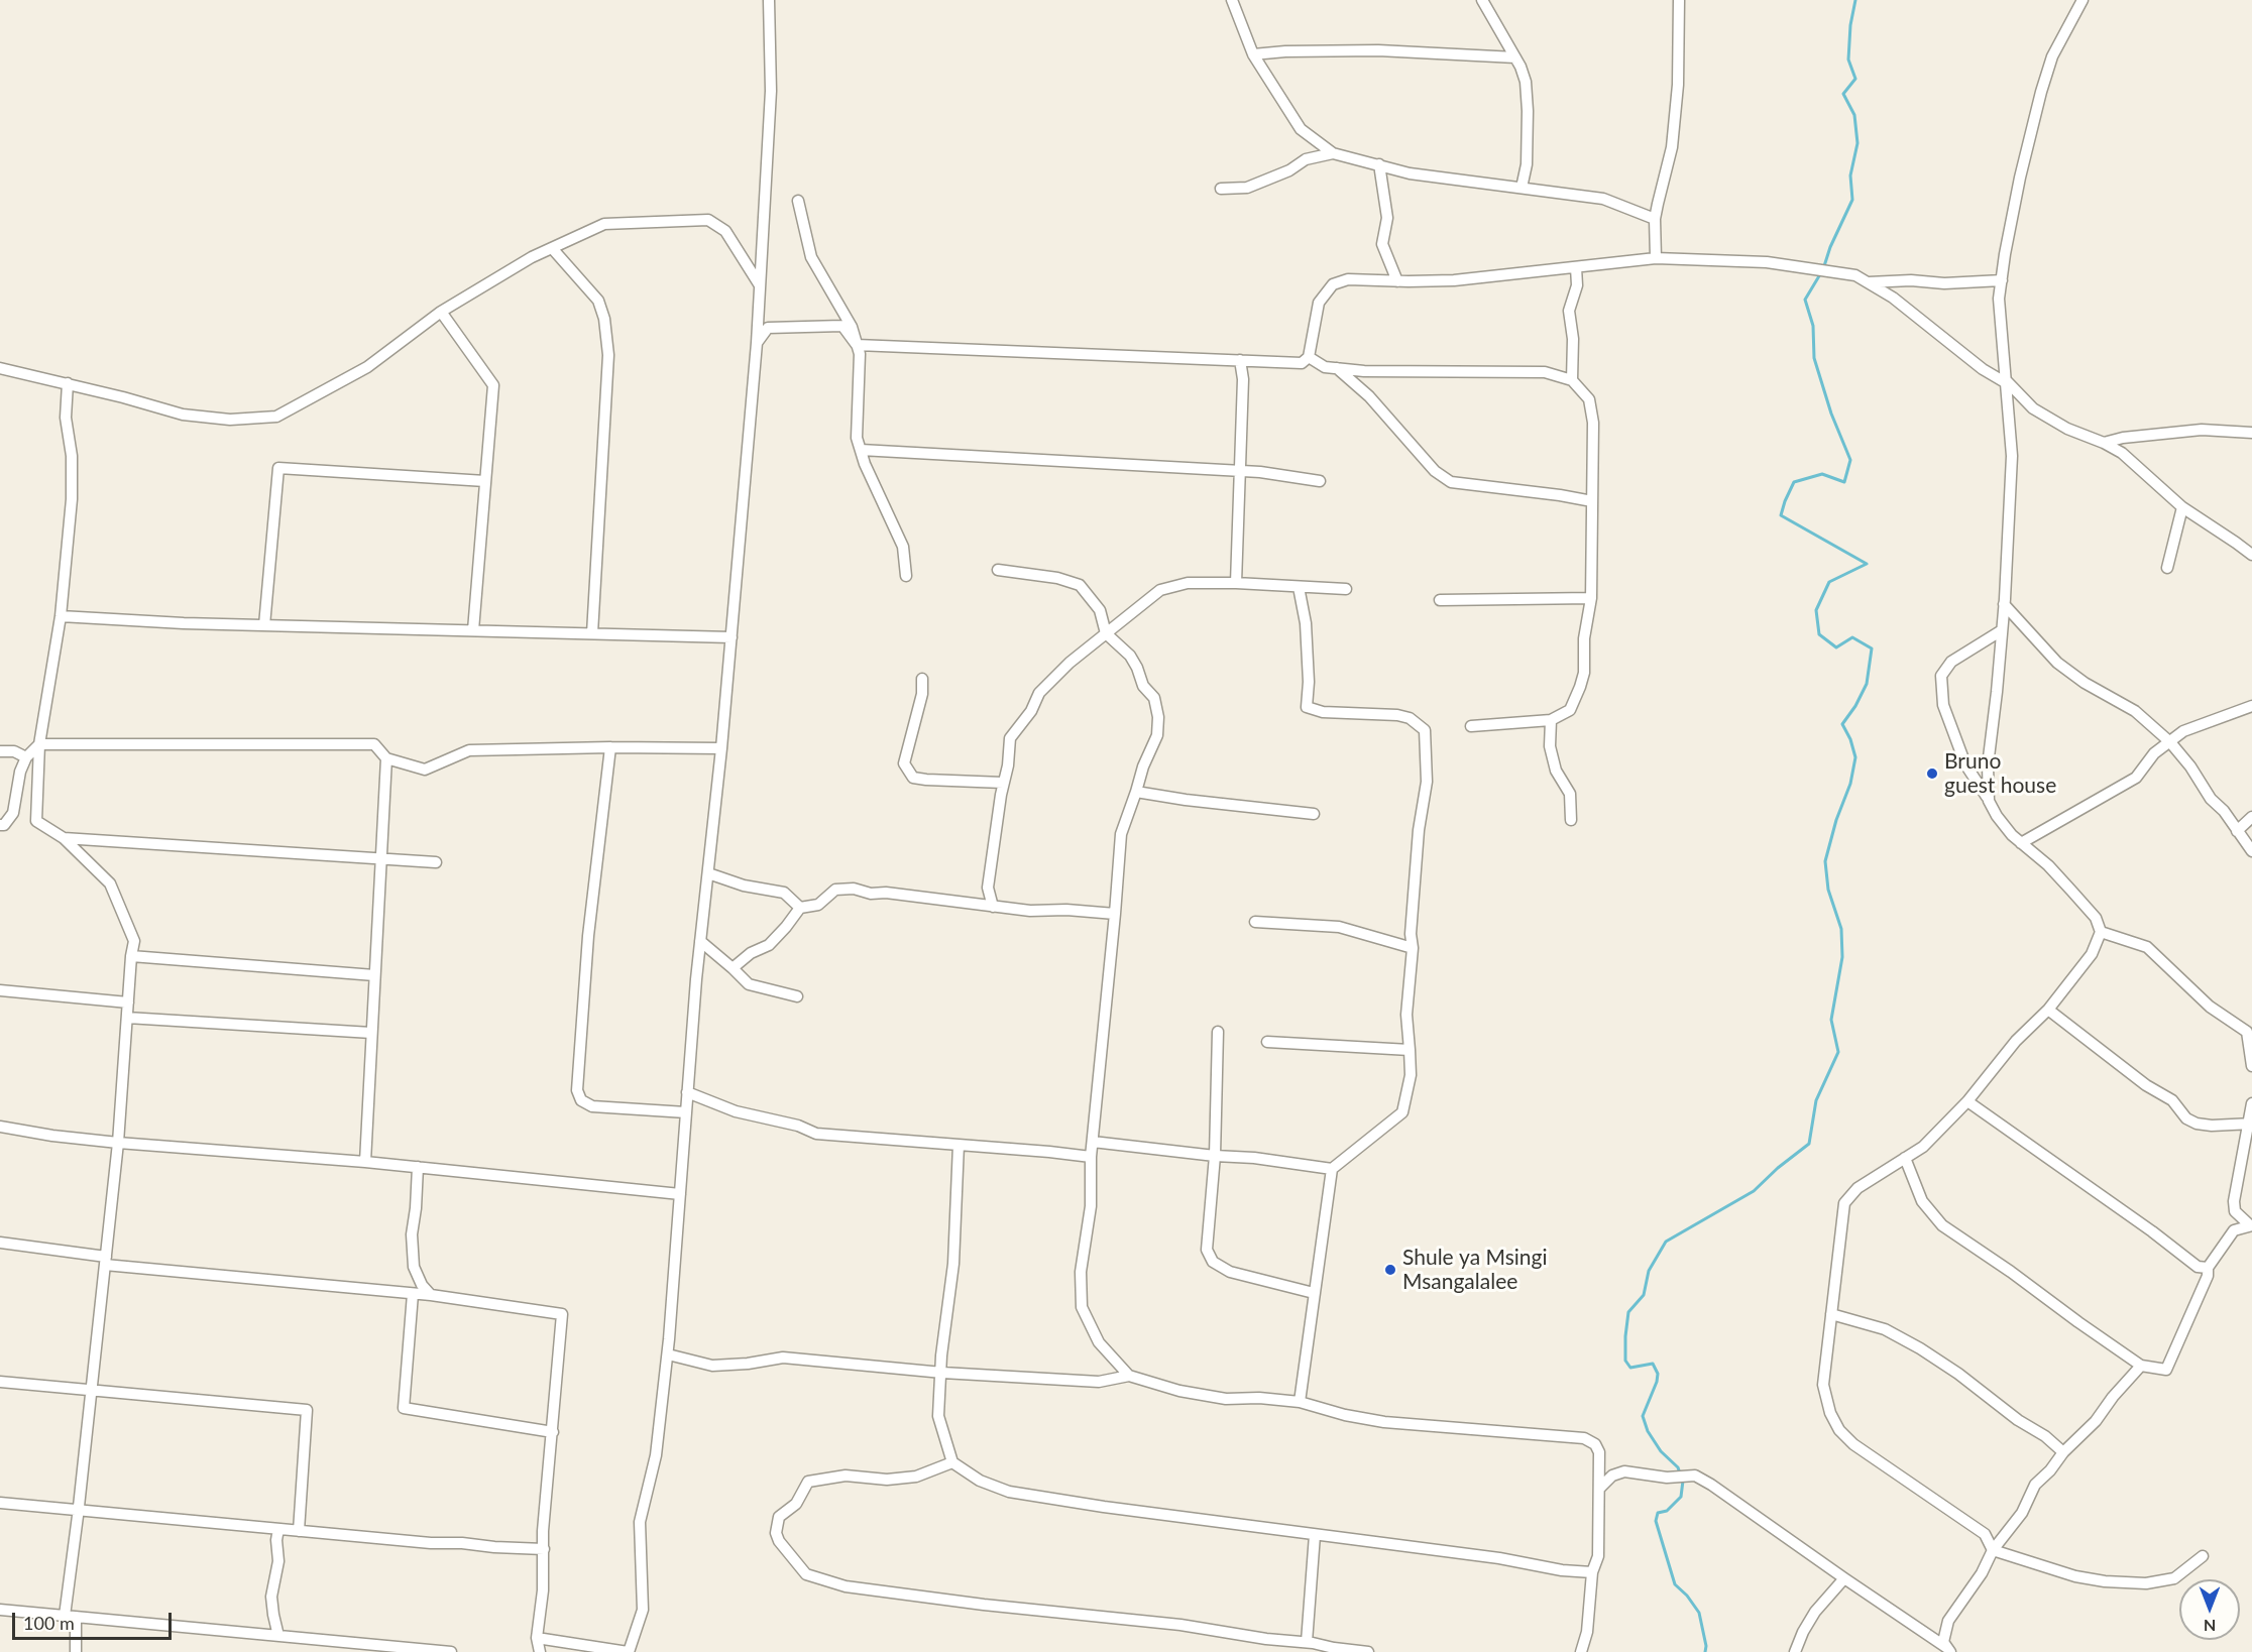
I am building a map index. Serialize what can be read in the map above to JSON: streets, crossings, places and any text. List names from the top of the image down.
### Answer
{
  "places": ["Bruno guest house", "Shule ya Msingi Msangalalee"],
  "scale_bar": "100 m",
  "north": "bottom"
}
